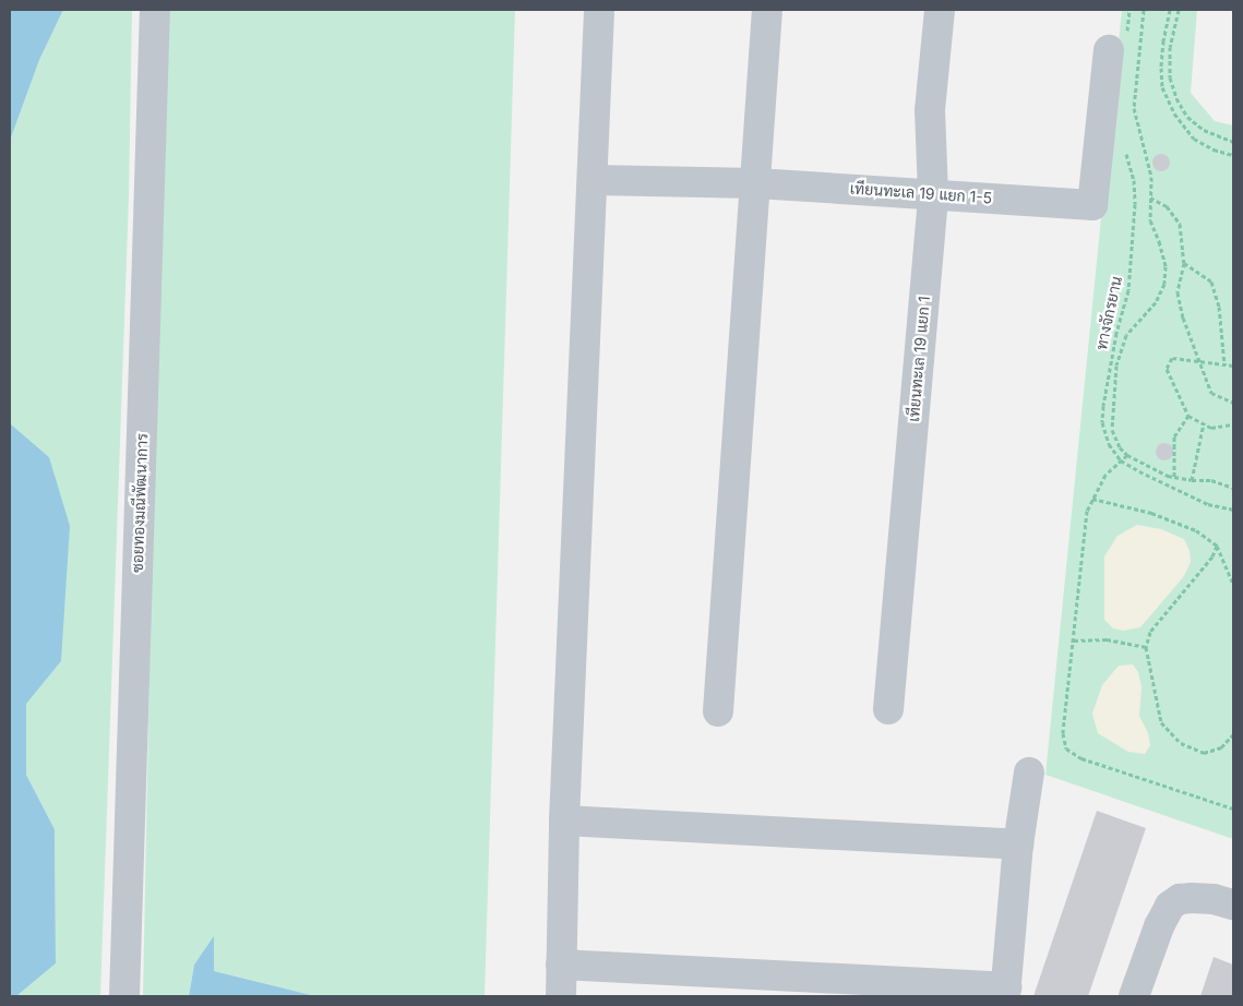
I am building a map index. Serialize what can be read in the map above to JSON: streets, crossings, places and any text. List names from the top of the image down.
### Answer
{
  "streets": {
    "street": ["เทียนทะเล 19 แยก 1-5", "เทียนทะเล 19 แยก 1", "ซอยทองมณีพัฒนาการ"],
    "path": ["ทางจักรยาน"]
  },
  "crossings": [
    ["เทียนทะเล 19 แยก 1-5", "เทียนทะเล 19 แยก 1"]
  ]
}
